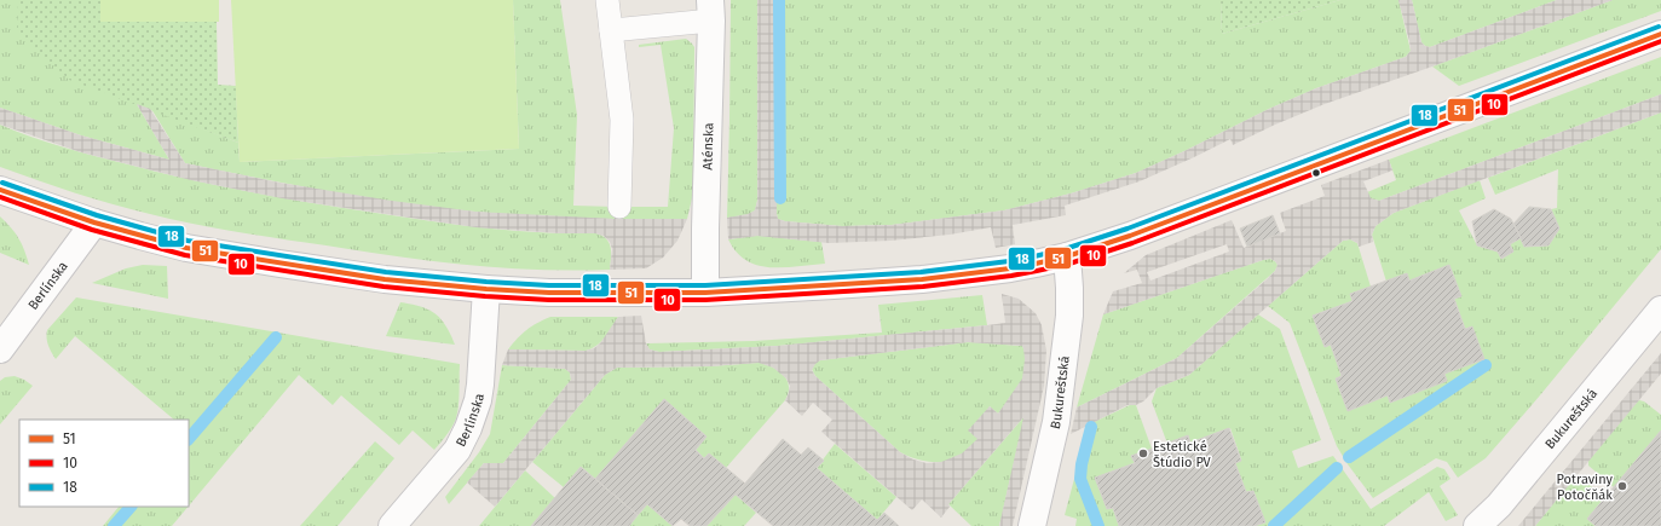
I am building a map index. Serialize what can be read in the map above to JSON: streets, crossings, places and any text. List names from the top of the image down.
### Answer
{
  "streets": {
    "street": ["Aténska", "Berlínska", "Bukureštská"]
  },
  "places": ["Estetické Štúdio PV", "Potraviny Potočňák"],
  "lines": ["transit line 18", "transit line 51", "transit line 10"],
  "legend": ["51", "10", "18"]
}
